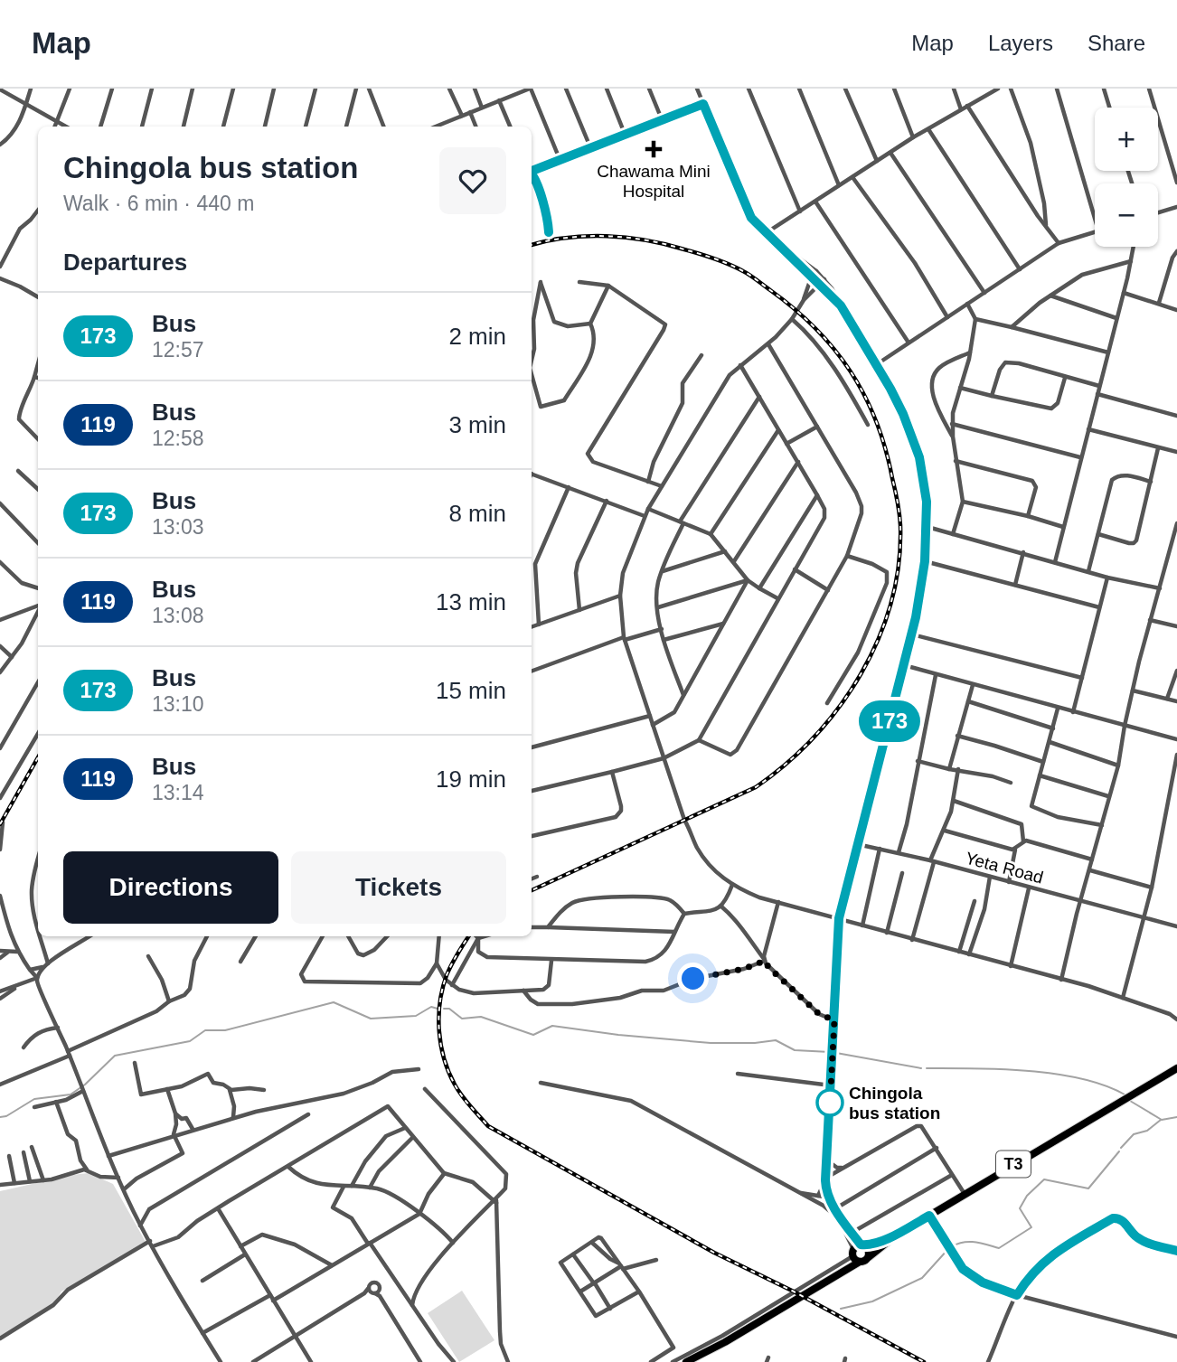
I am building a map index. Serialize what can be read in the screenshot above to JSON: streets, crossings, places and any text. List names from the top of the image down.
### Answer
{
  "streets": {
    "highway": ["T3"],
    "street": ["Yeta Road"]
  },
  "places": {
    "health": ["Chawama Mini Hospital"],
    "other": ["Chingola bus station"]
  },
  "lines": ["bus line 173"],
  "page": {
    "header": "Map",
    "nav": ["Map", "Layers", "Share"],
    "on_map": "173",
    "map_buttons": ["+", "−"],
    "heading": [
      ["Chingola bus station", "Walk · 6 min · 440 m"],
      "Departures"
    ],
    "list": [
      {
        "mark": "173",
        "name": "Bus",
        "note": "12:57",
        "value": "2 min"
      },
      {
        "mark": "119",
        "name": "Bus",
        "note": "12:58",
        "value": "3 min"
      },
      {
        "mark": "173",
        "name": "Bus",
        "note": "13:03",
        "value": "8 min"
      },
      {
        "mark": "119",
        "name": "Bus",
        "note": "13:08",
        "value": "13 min"
      },
      {
        "mark": "173",
        "name": "Bus",
        "note": "13:10",
        "value": "15 min"
      },
      {
        "mark": "119",
        "name": "Bus",
        "note": "13:14",
        "value": "19 min"
      }
    ],
    "buttons": ["Directions", "Tickets"]
  }
}
